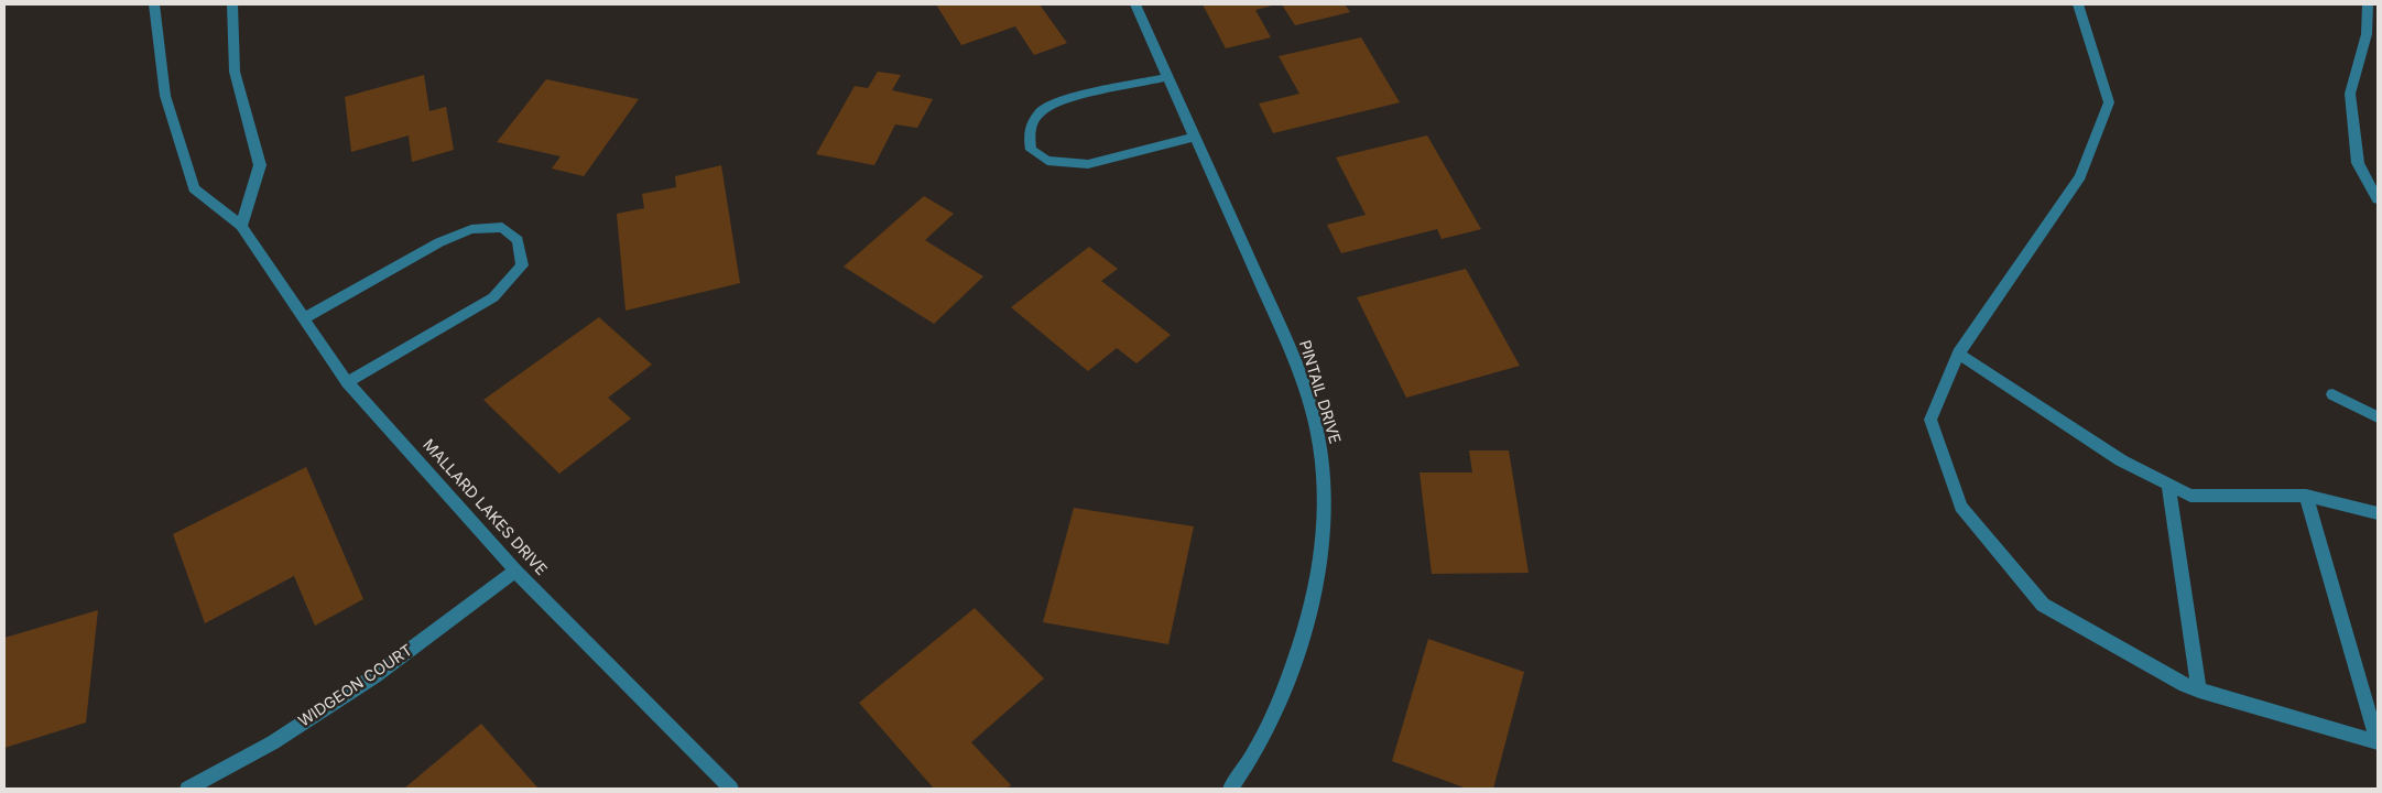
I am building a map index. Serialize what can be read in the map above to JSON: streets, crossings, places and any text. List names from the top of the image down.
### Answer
{
  "streets": {
    "street": ["PINTAIL DRIVE", "MALLARD LAKES DRIVE", "WIDGEON COURT"]
  },
  "crossings": [
    ["MALLARD LAKES DRIVE", "WIDGEON COURT"]
  ]
}
